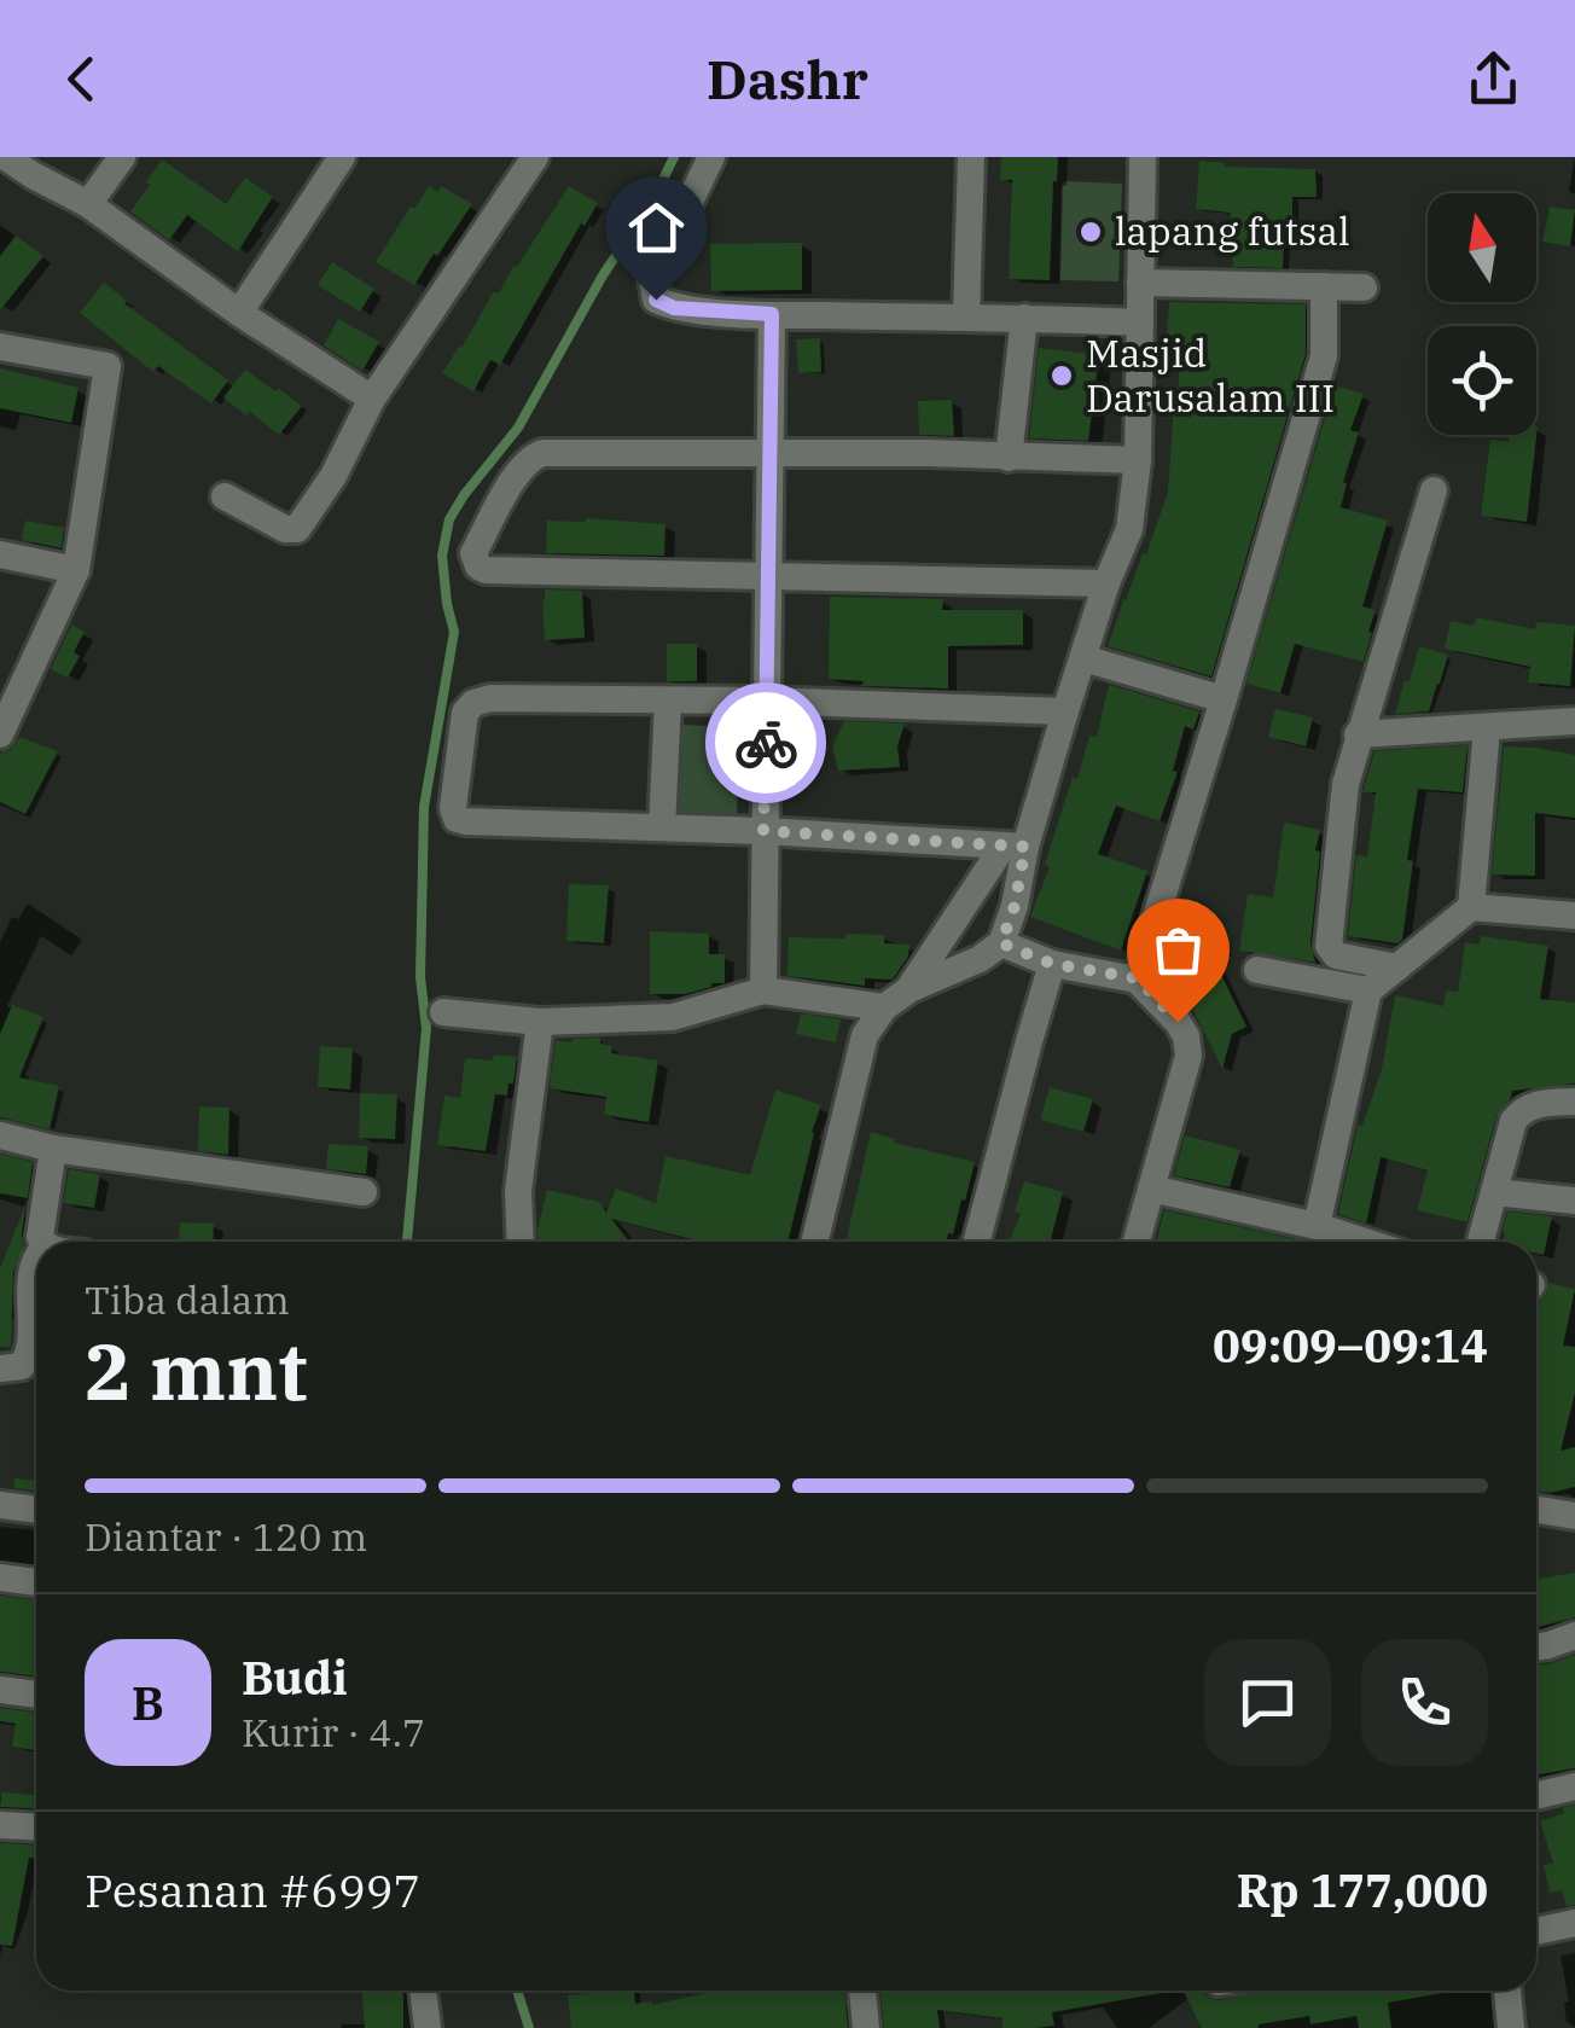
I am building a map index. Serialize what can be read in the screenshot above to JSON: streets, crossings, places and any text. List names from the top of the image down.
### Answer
{
  "places": ["lapang futsal", "Masjid Darusalam III"],
  "north": "top",
  "page": {
    "header": "Dashr",
    "heading": ["2 mnt", "Tiba dalam", "09:09–09:14"],
    "panel": [
      "Budi",
      "Kurir · 4.7",
      "Pesanan #6997",
      "Rp 177,000"
    ],
    "bar": "Diantar · 120 m",
    "round": "B"
  }
}
